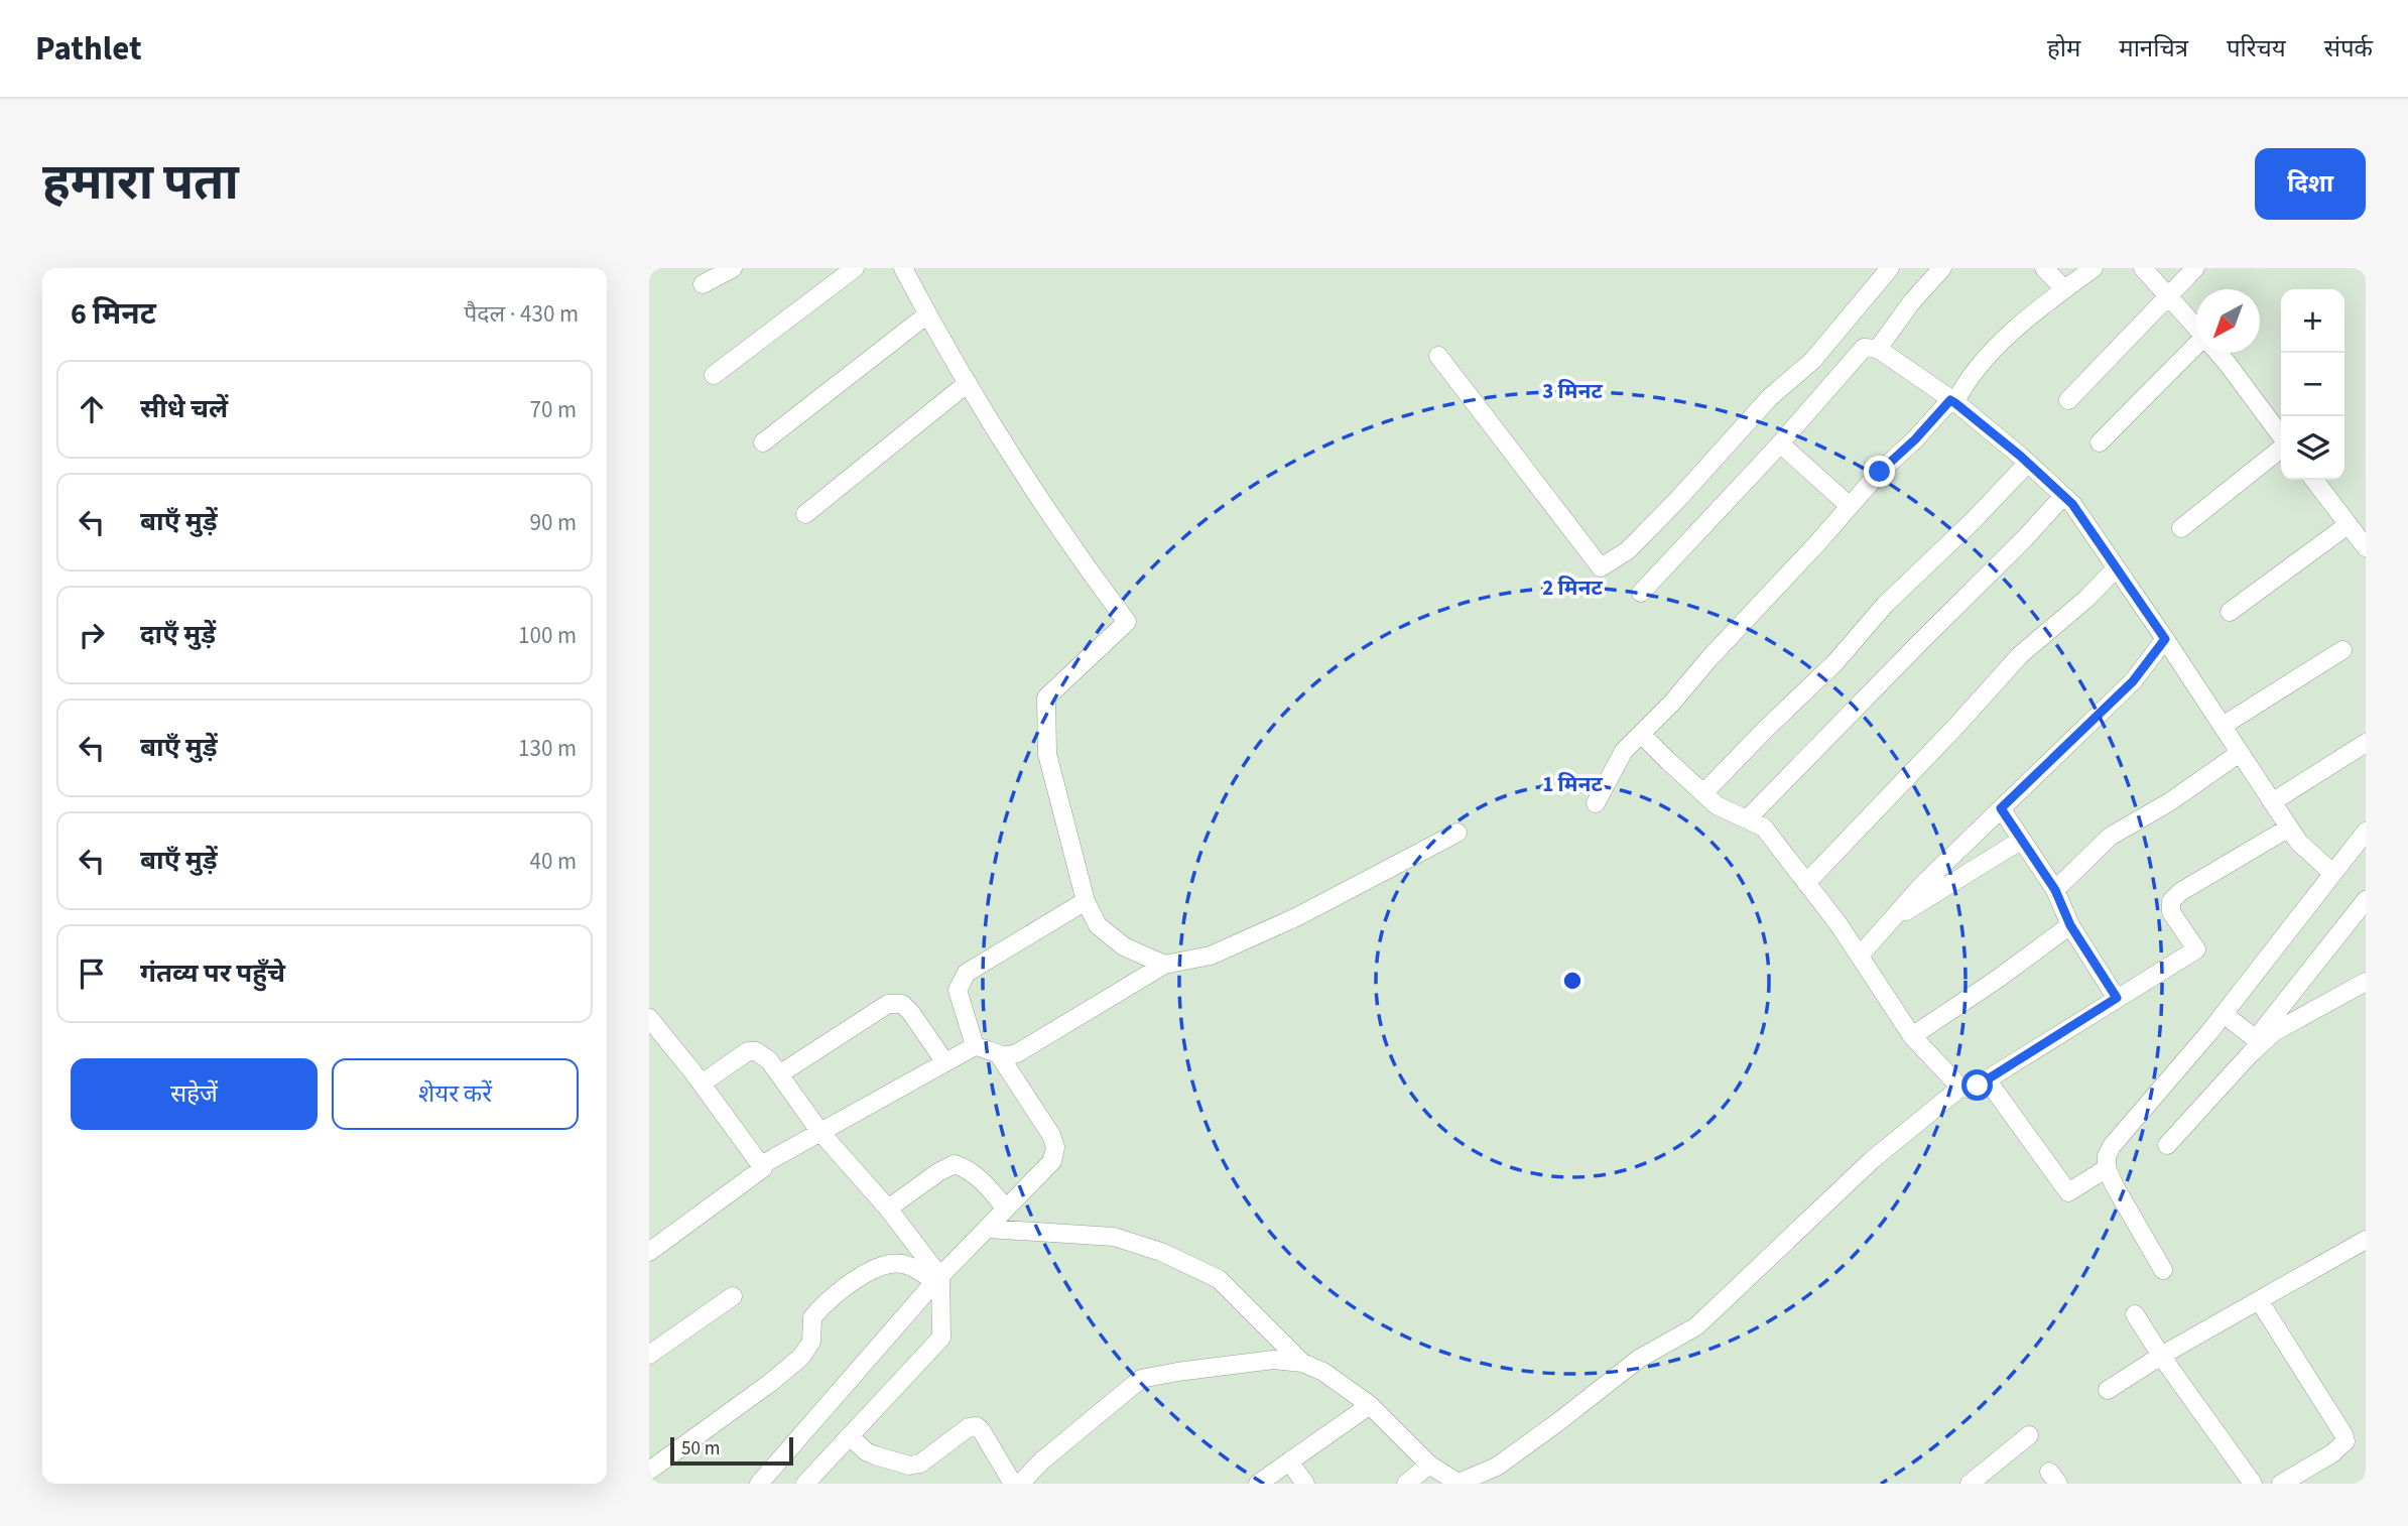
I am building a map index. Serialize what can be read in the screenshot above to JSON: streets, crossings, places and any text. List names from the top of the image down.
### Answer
{
  "scale_bar": "50 m",
  "north": "bottom left",
  "page": {
    "header": "Pathlet",
    "nav": [
      "होम",
      "मानचित्र",
      "परिचय",
      "संपर्क"
    ],
    "title": "हमारा पता",
    "buttons": [
      "दिशा",
      ["सहेजें", "शेयर करें"]
    ],
    "heading": ["6 मिनट", "पैदल · 430 m"],
    "map_buttons": ["+", "−"],
    "list": [
      ["सीधे चलें", "70 m"],
      ["बाएँ मुड़ें", "90 m"],
      ["दाएँ मुड़ें", "100 m"],
      ["बाएँ मुड़ें", "130 m"],
      ["बाएँ मुड़ें", "40 m"],
      "गंतव्य पर पहुँचे"
    ],
    "scale": "50 m"
  },
  "rings": ["3 मिनट", "2 मिनट", "1 मिनट"]
}
